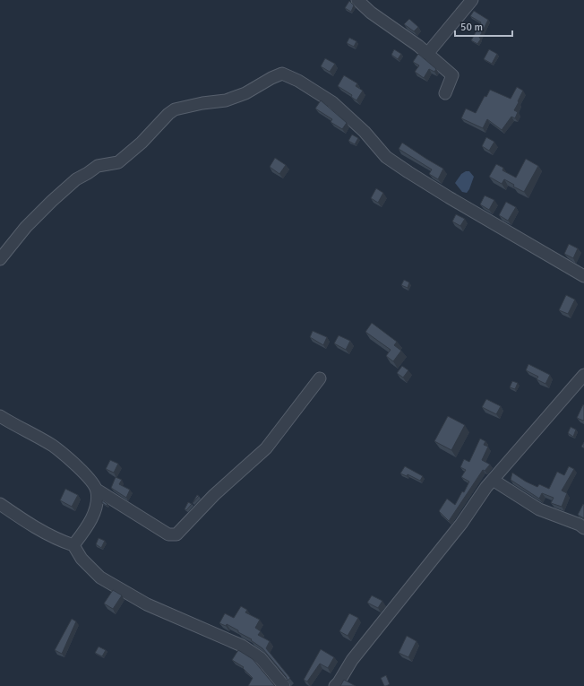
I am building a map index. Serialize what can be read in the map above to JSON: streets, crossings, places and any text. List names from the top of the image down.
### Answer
{
  "scale_bar": "50 m"
}
